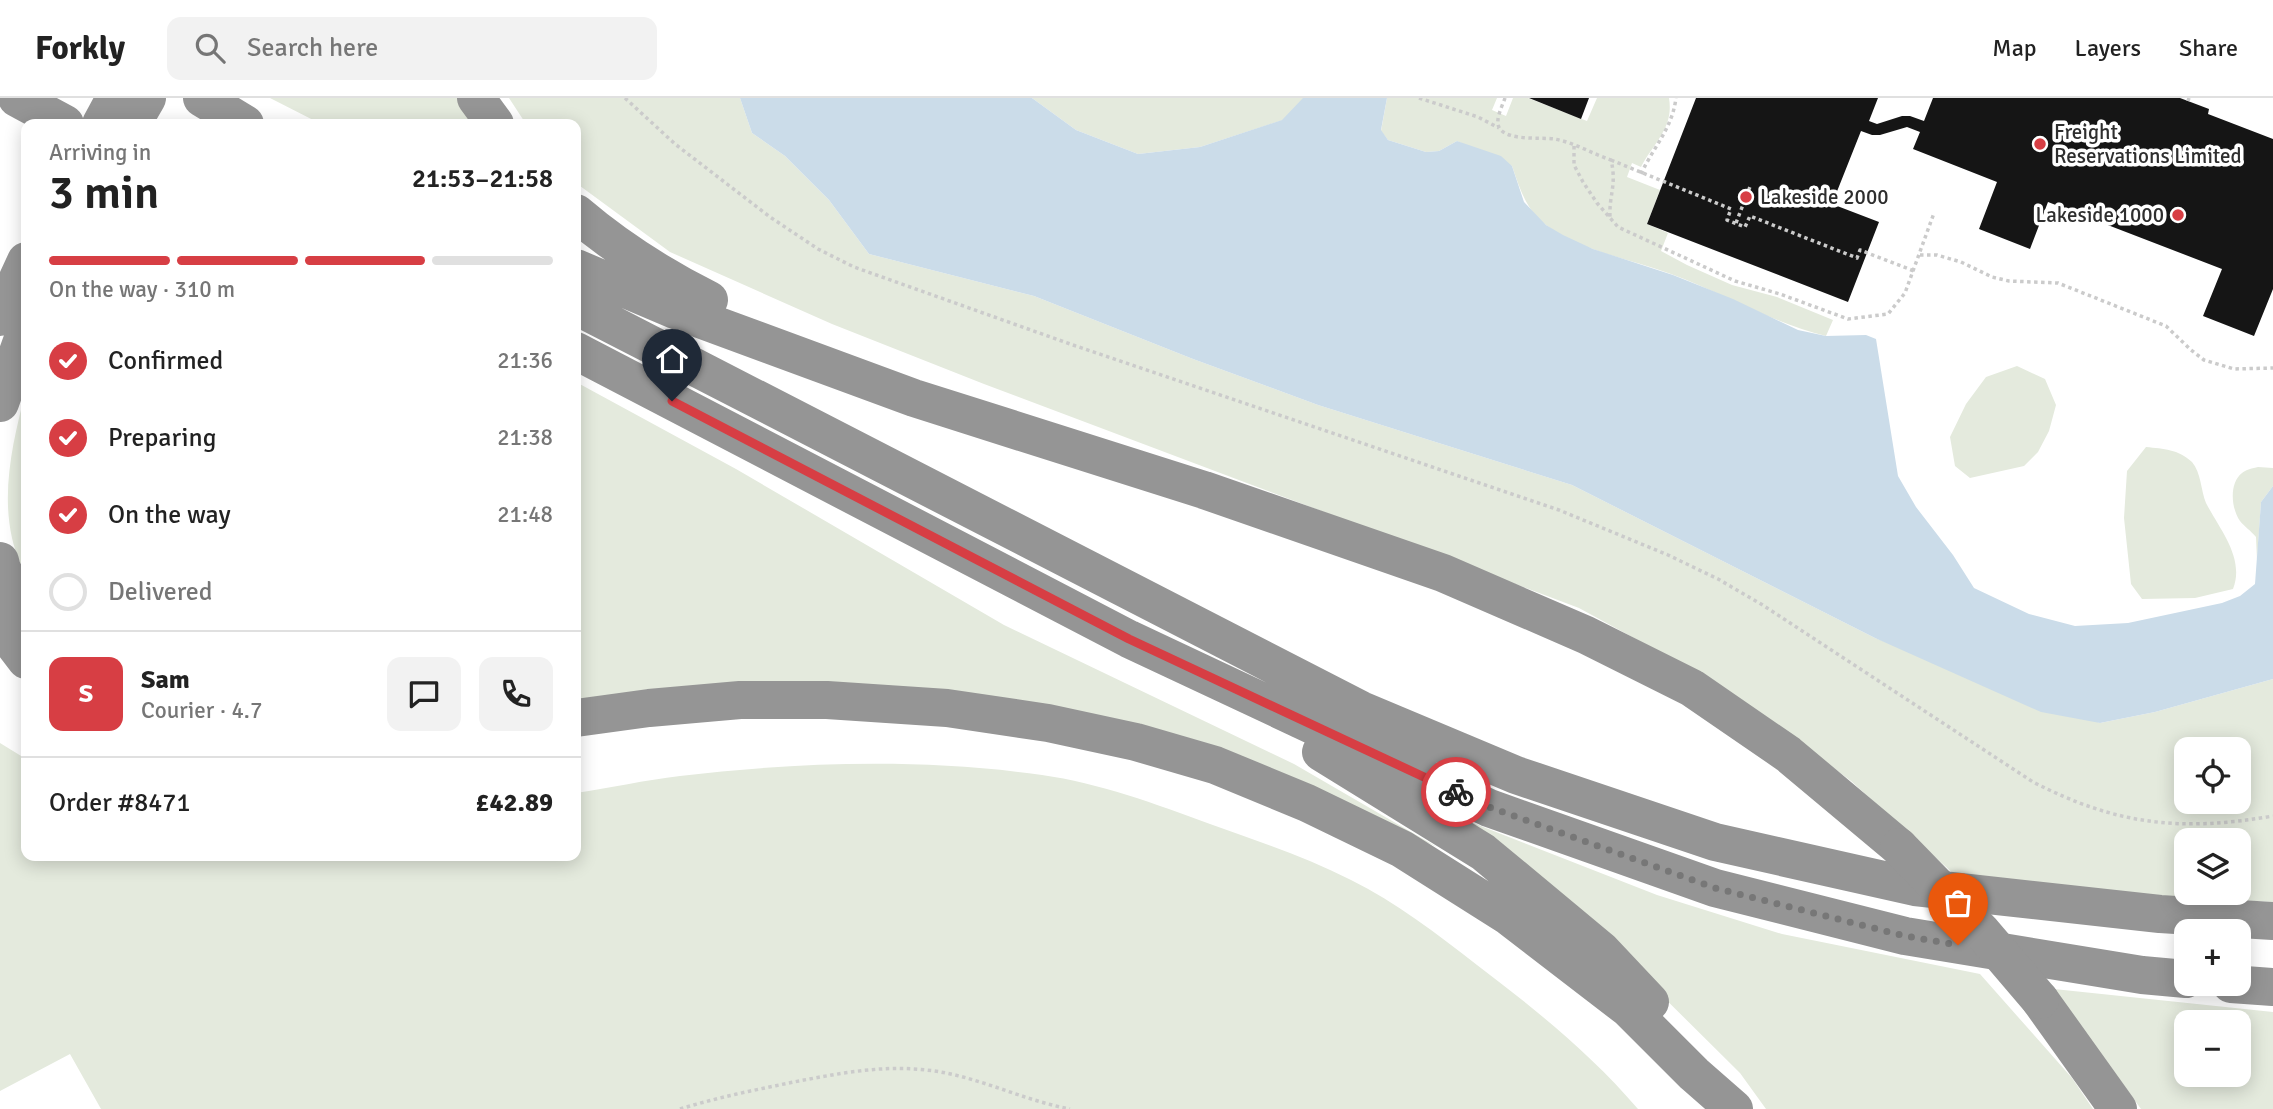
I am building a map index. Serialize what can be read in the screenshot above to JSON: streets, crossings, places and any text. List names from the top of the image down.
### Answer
{
  "places": ["Freight Reservations Limited", "Lakeside 2000", "Lakeside 1000"],
  "page": {
    "header": "Forkly",
    "search": "Search here",
    "nav": ["Map", "Layers", "Share"],
    "heading": ["3 min", "Arriving in", "21:53–21:58"],
    "panel": [
      "Sam",
      "Courier · 4.7",
      "Order #8471",
      "£42.89"
    ],
    "bar": "On the way · 310 m",
    "list": [
      ["Confirmed", "21:36"],
      ["Preparing", "21:38"],
      ["On the way", "21:48"],
      "Delivered"
    ],
    "round": "S",
    "map_buttons": ["+", "−"]
  }
}
